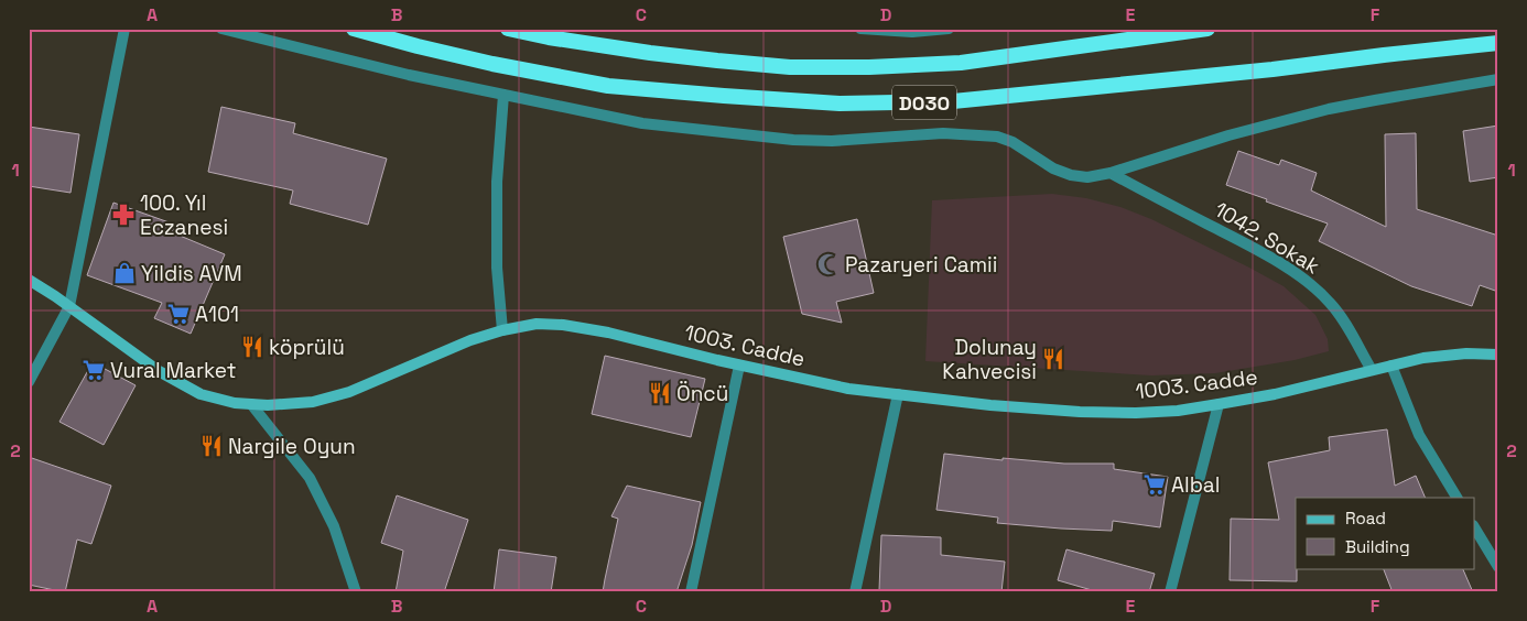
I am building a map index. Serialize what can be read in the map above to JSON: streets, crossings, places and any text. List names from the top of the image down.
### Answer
{
  "streets": {
    "highway": ["D030"],
    "main road": ["1003. Cadde"],
    "street": ["1042. Sokak"]
  },
  "crossings": [
    ["1042. Sokak", "1003. Cadde"]
  ],
  "places": {
    "pharmacy": ["100. Yıl Eczanesi"],
    "mosque": ["Pazaryeri Camii"],
    "shop": ["Yildis AVM"],
    "supermarket": ["A101", "Vural Market", "Albal"],
    "restaurant": [
      "köprülü",
      "Dolunay Kahvecisi",
      "Öncü",
      "Nargile Oyun"
    ]
  },
  "legend": ["Road", "Building"],
  "grid": {
    "columns": [
      "A",
      "B",
      "C",
      "D",
      "E",
      "F"
    ],
    "rows": ["1", "2"]
  }
}
